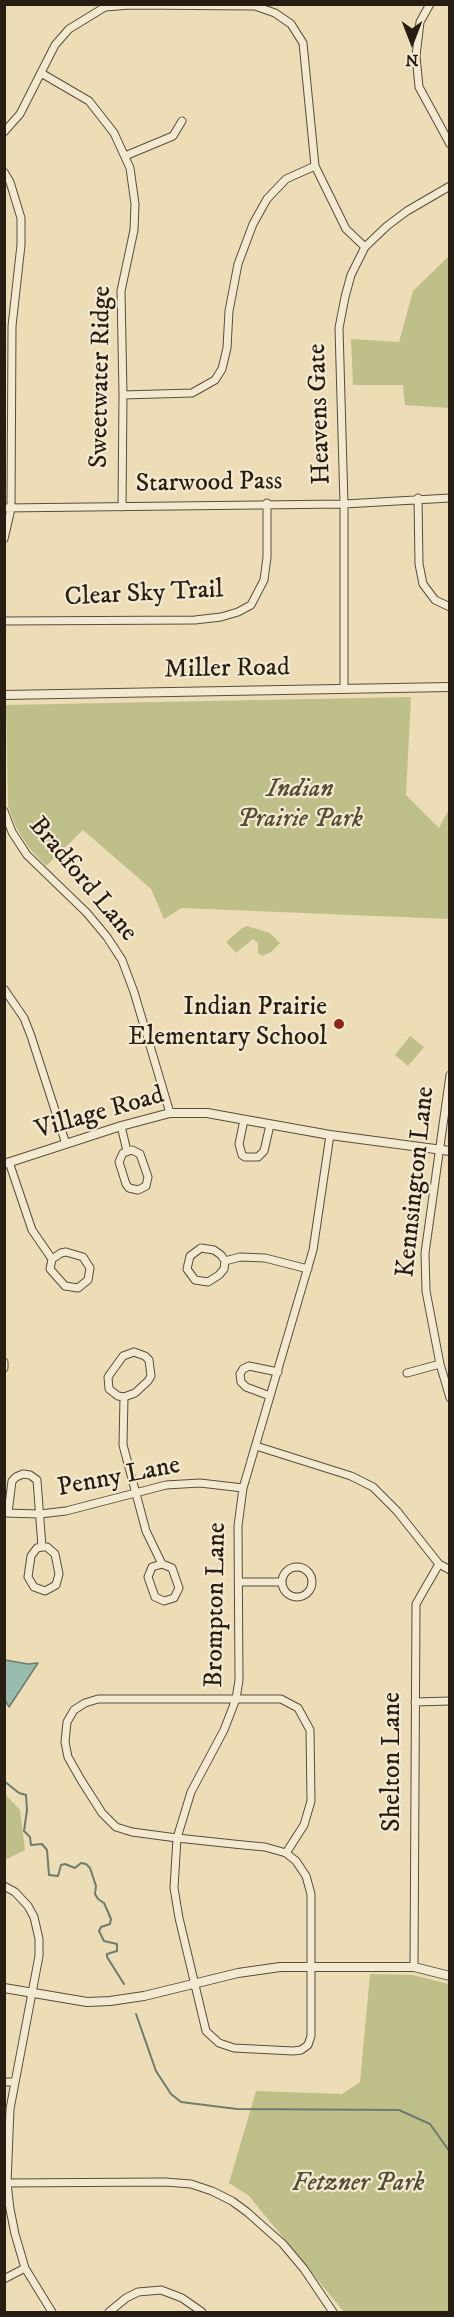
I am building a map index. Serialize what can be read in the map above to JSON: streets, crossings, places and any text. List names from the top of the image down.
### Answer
{
  "streets": {
    "street": [
      "Sweetwater Ridge",
      "Heavens Gate",
      "Starwood Pass",
      "Clear Sky Trail",
      "Miller Road",
      "Bradford Lane",
      "Village Road",
      "Kennsington Lane",
      "Penny Lane",
      "Brompton Lane",
      "Shelton Lane"
    ]
  },
  "crossings": [
    ["Sweetwater Ridge", "Starwood Pass"],
    ["Heavens Gate", "Starwood Pass"],
    ["Heavens Gate", "Miller Road"],
    ["Starwood Pass", "Clear Sky Trail"],
    ["Bradford Lane", "Village Road"],
    ["Village Road", "Kennsington Lane"],
    ["Village Road", "Brompton Lane"],
    ["Penny Lane", "Brompton Lane"]
  ],
  "parks": ["Indian Prairie Park", "Fetzner Park"],
  "places": ["Indian Prairie Elementary School"],
  "north": "bottom"
}
